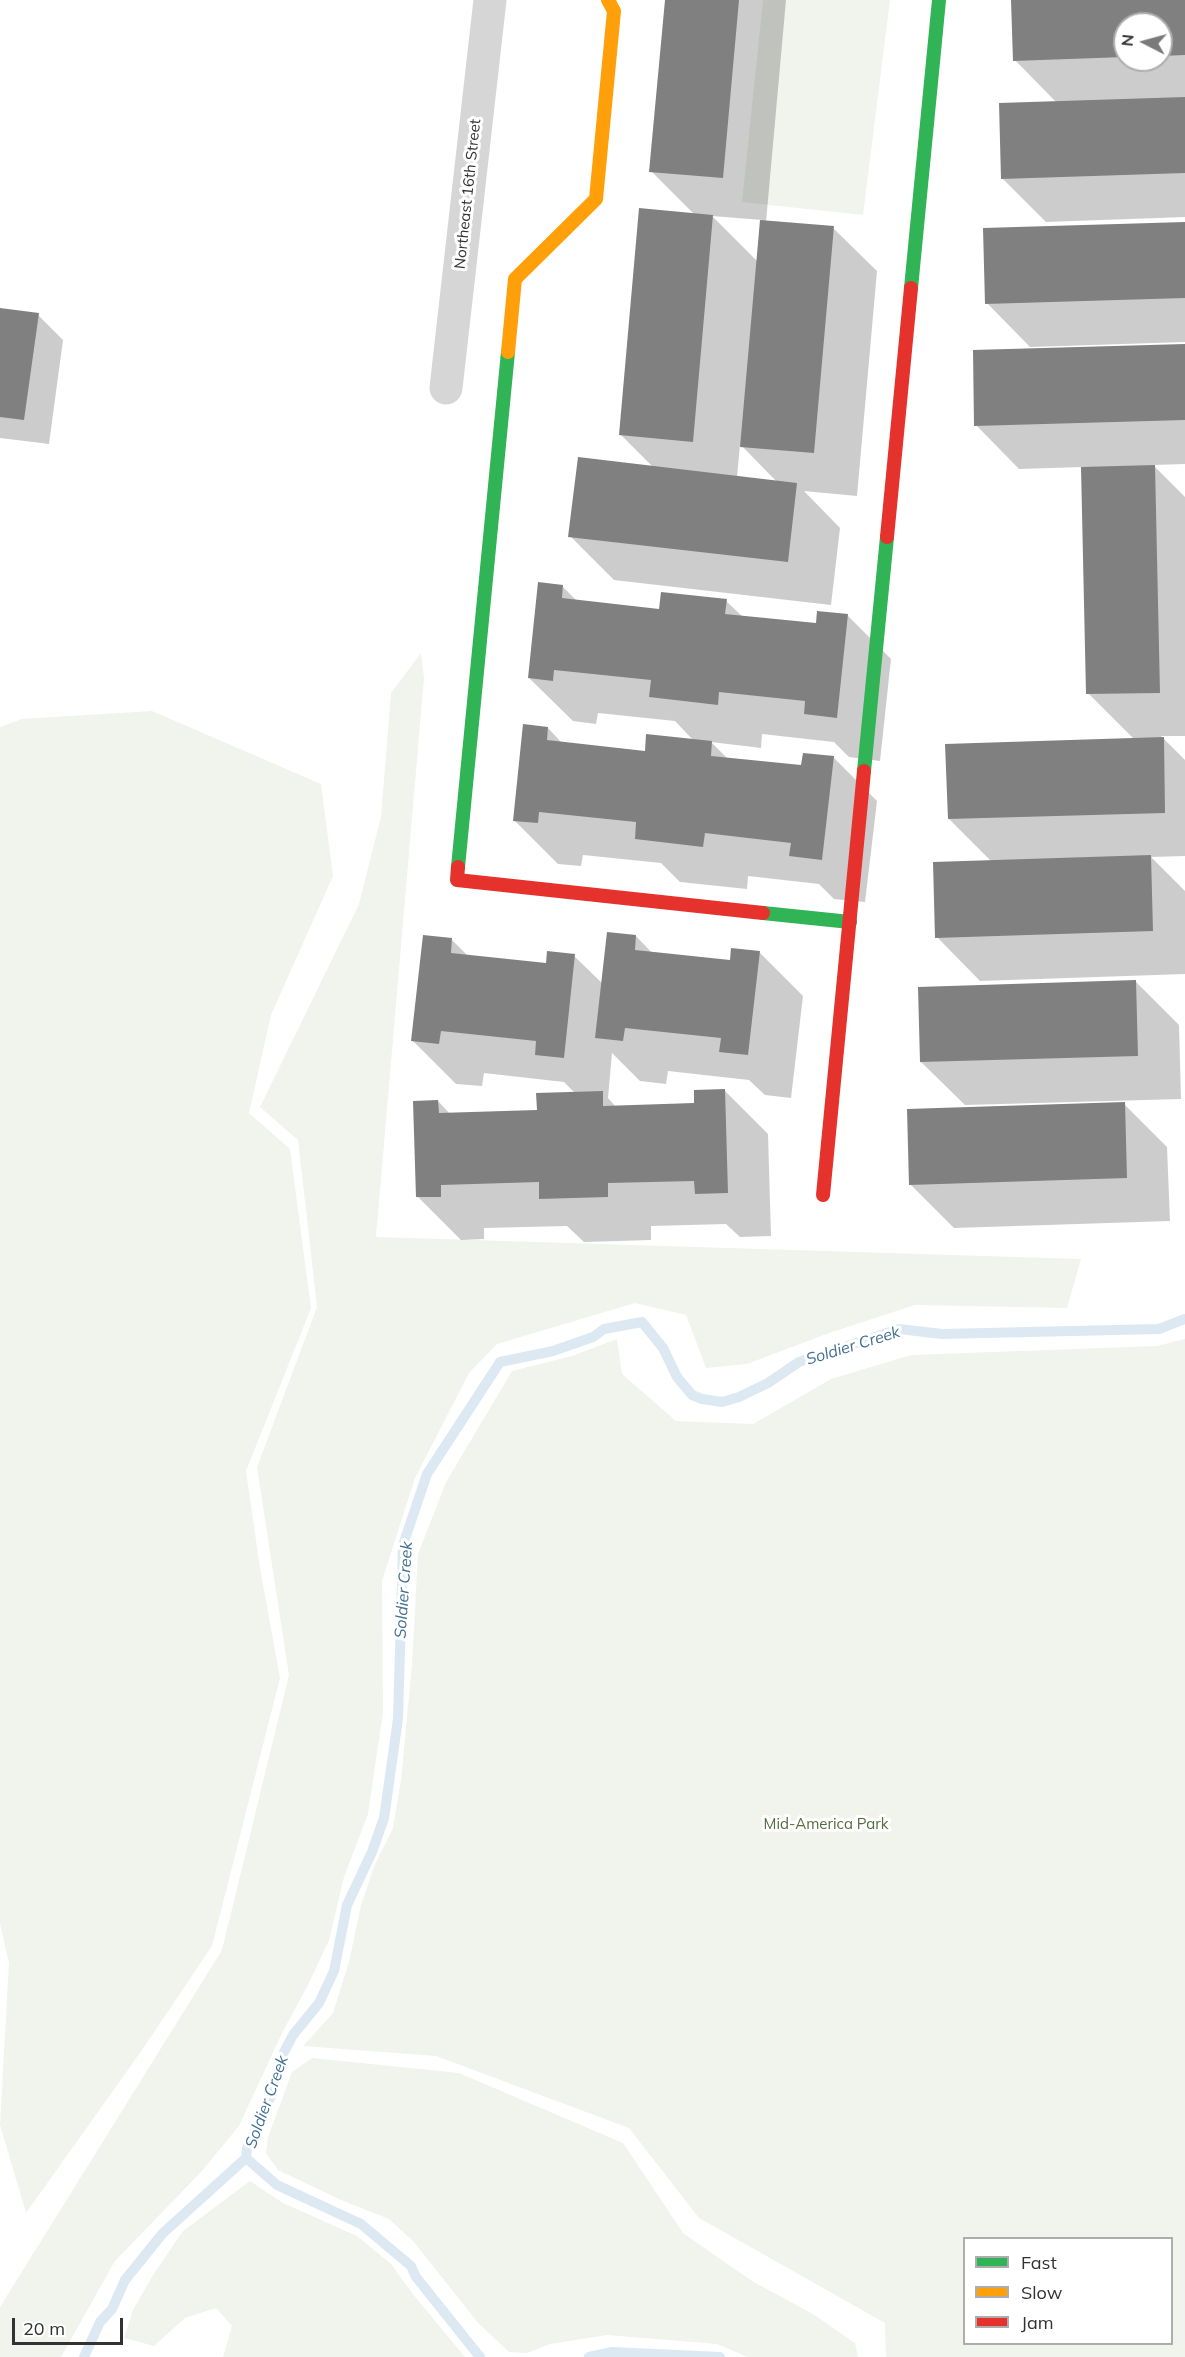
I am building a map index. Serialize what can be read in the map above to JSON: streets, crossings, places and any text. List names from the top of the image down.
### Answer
{
  "streets": {
    "street": ["Northeast 16th Street"]
  },
  "water": ["Soldier Creek"],
  "parks": ["Mid-America Park"],
  "legend": ["Fast", "Slow", "Jam"],
  "scale_bar": "20 m",
  "north": "left"
}
